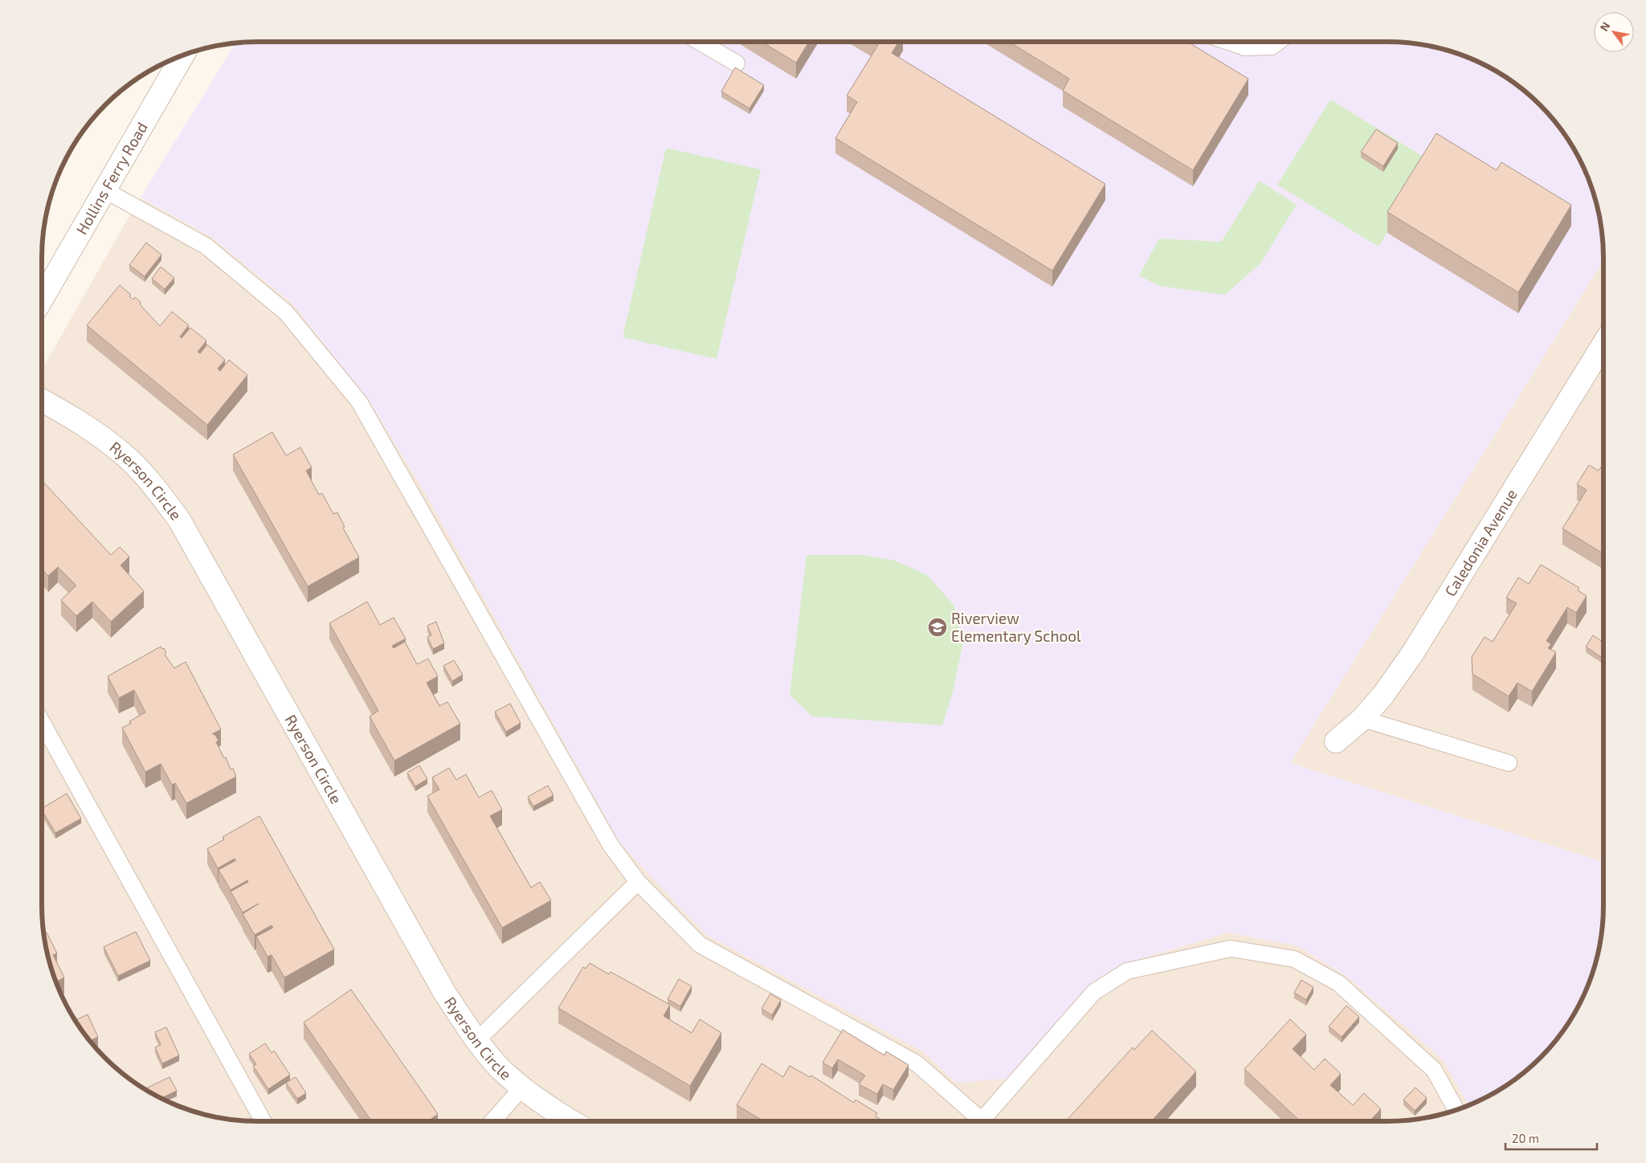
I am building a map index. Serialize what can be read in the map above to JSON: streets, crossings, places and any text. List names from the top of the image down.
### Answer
{
  "streets": {
    "street": ["Hollins Ferry Road", "Ryerson Circle", "Caledonia Avenue"]
  },
  "places": {
    "school or university": ["Riverview Elementary School"]
  },
  "scale_bar": "20 m",
  "north": "top left"
}
